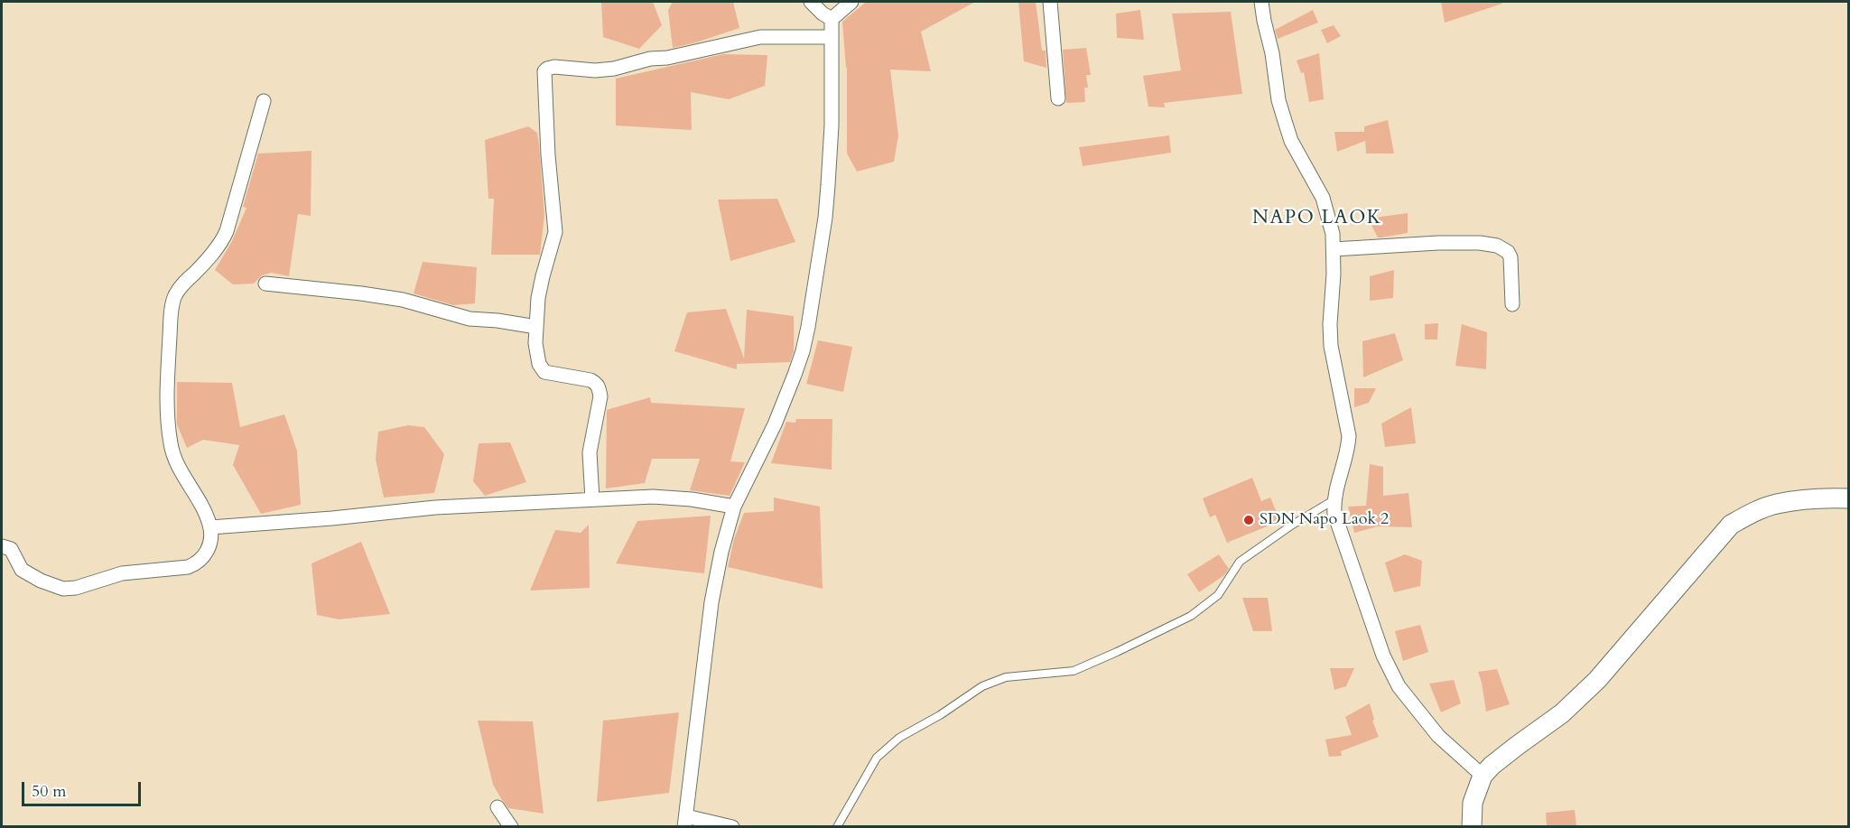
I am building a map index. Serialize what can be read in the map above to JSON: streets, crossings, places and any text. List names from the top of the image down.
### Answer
{
  "districts": ["NAPO LAOK"],
  "places": ["SDN Napo Laok 2"],
  "scale_bar": "50 m"
}
